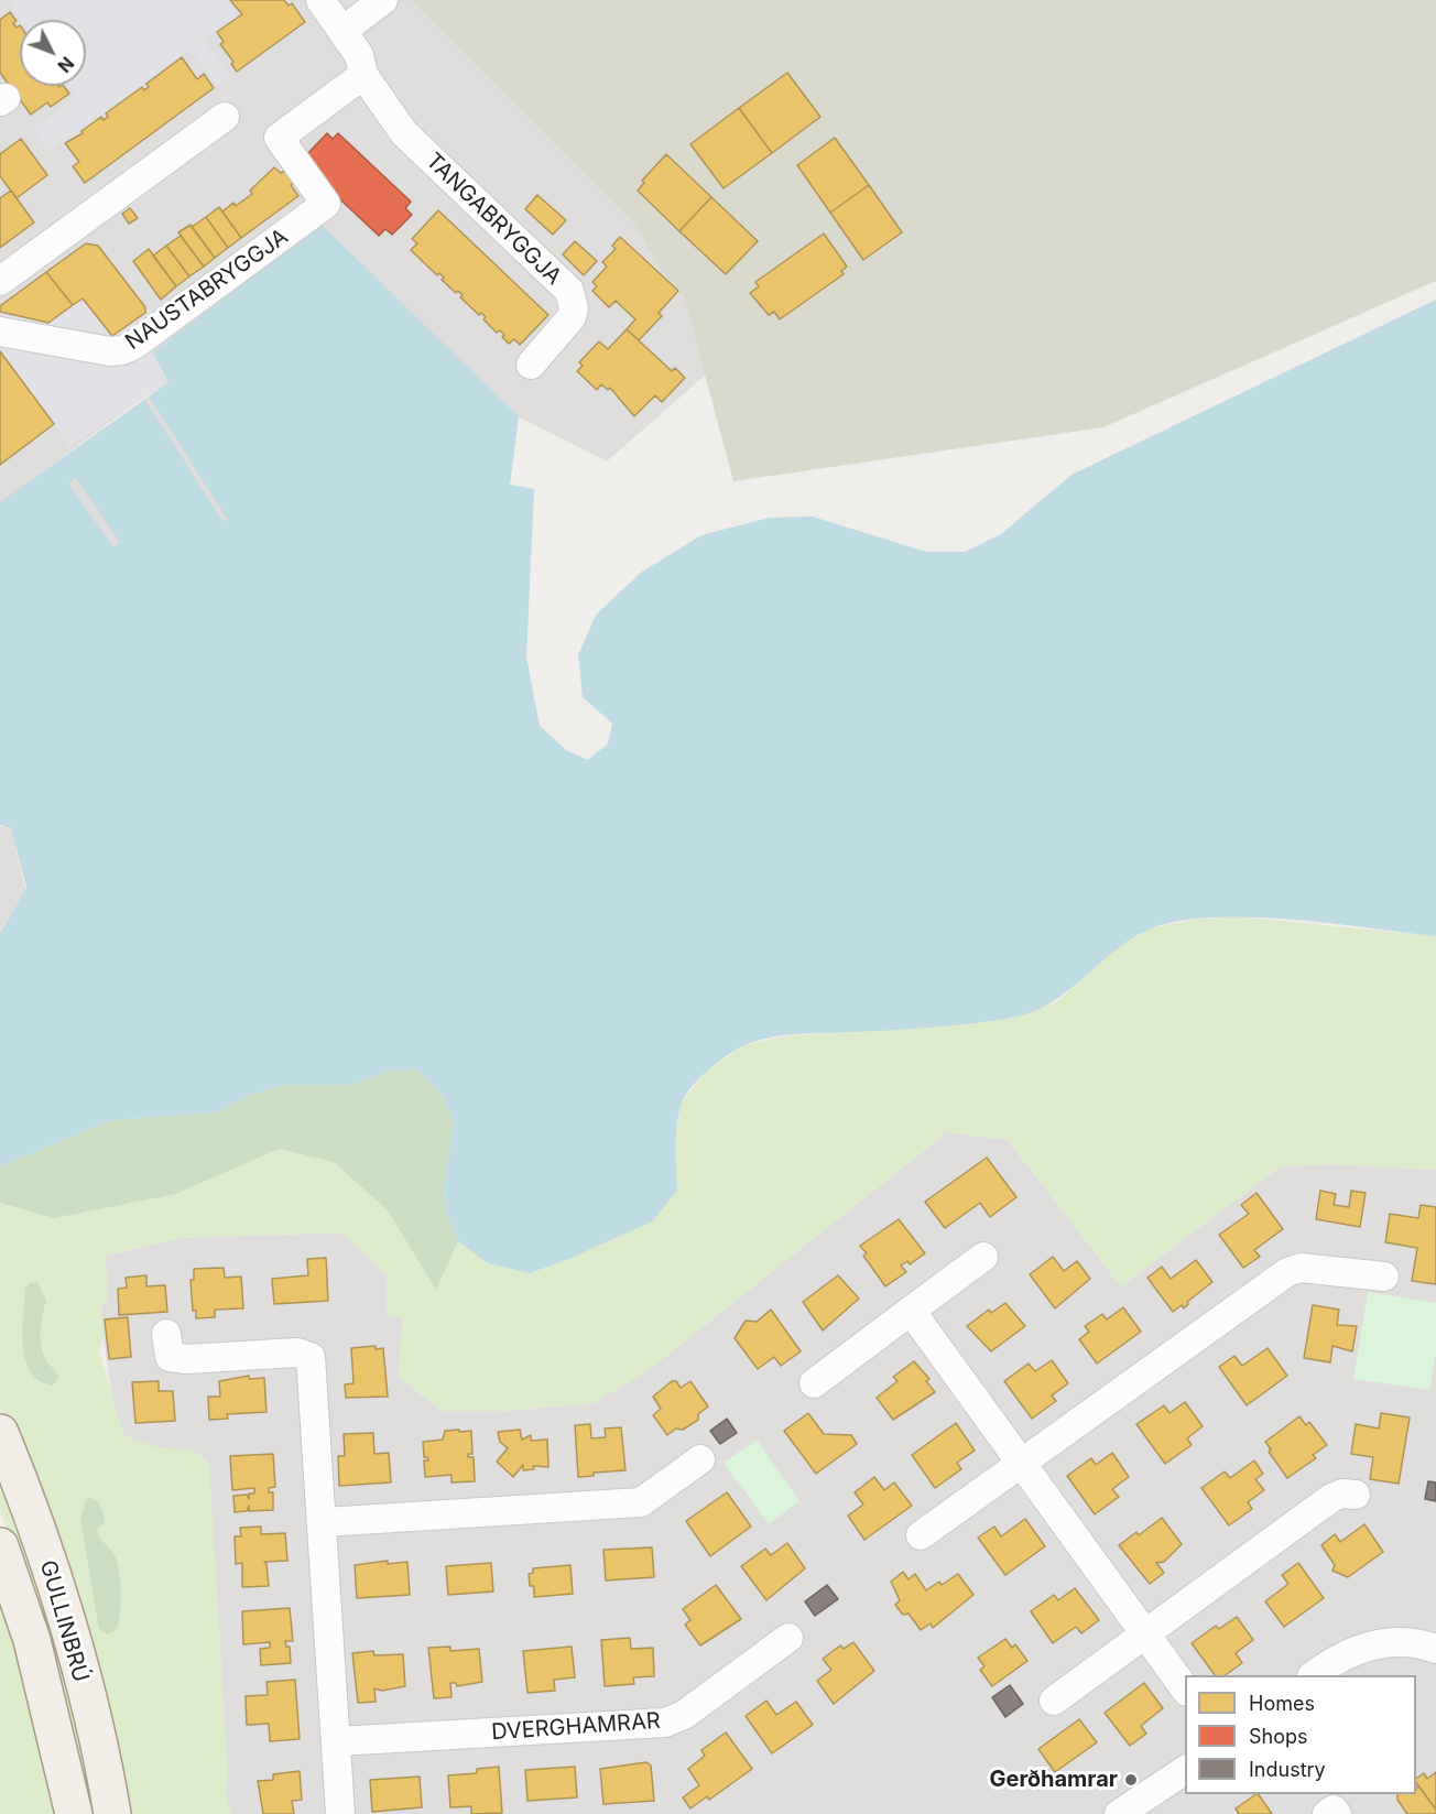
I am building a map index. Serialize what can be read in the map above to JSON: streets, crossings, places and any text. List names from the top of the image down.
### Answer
{
  "streets": {
    "main road": ["GULLINBRÚ"],
    "street": ["TANGABRYGGJA", "NAUSTABRYGGJA", "DVERGHAMRAR"]
  },
  "crossings": [
    ["TANGABRYGGJA", "NAUSTABRYGGJA"]
  ],
  "places": ["Gerðhamrar"],
  "legend": ["Homes", "Shops", "Industry"],
  "north": "bottom right"
}
